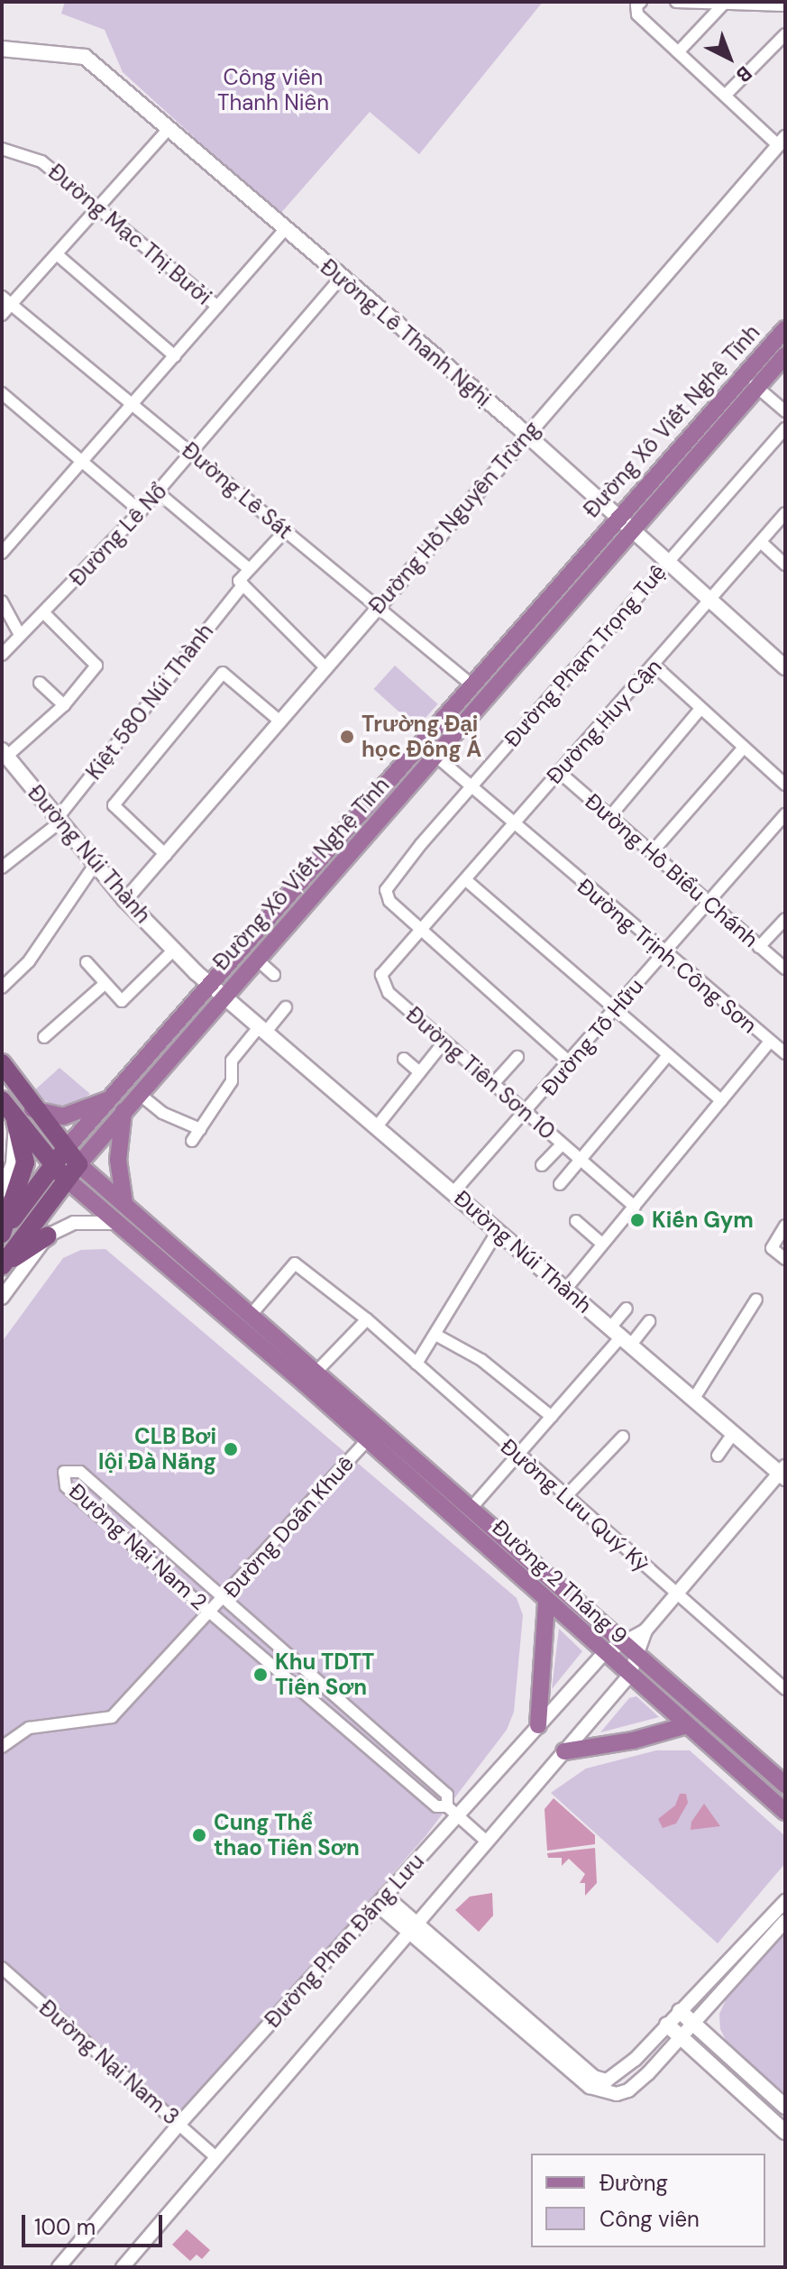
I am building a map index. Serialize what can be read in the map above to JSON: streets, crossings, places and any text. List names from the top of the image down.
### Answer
{
  "streets": {
    "highway": ["Đường Xô Viết Nghệ Tĩnh", "Đường 2 Tháng 9"],
    "main road": ["Đường Lê Thanh Nghị", "Đường Núi Thành"],
    "street": [
      "Đường Mạc Thị Bưởi",
      "Đường Lê Sát",
      "Đường Hồ Nguyên Trừng",
      "Đường Lê Nổ",
      "Đường Phạm Trọng Tuệ",
      "Kiệt 580 Núi Thành",
      "Đường Huy Cận",
      "Đường Hồ Biểu Chánh",
      "Đường Trịnh Công Sơn",
      "Đường Tố Hữu",
      "Đường Tiên Sơn 10",
      "Đường Lưu Quý Kỳ",
      "Đường Doãn Khuê",
      "Đường Nại Nam 2",
      "Đường Phan Đăng Lưu",
      "Đường Nại Nam 3"
    ]
  },
  "crossings": [
    ["Đường Lê Thanh Nghị", "Đường Xô Viết Nghệ Tĩnh"],
    ["Đường Lê Thanh Nghị", "Đường Hồ Nguyên Trừng"],
    ["Đường Lê Thanh Nghị", "Đường Lê Nổ"],
    ["Đường Lê Thanh Nghị", "Đường Phạm Trọng Tuệ"],
    ["Đường Lê Thanh Nghị", "Đường Huy Cận"],
    ["Đường Xô Viết Nghệ Tĩnh", "Đường Lê Sát"],
    ["Đường Xô Viết Nghệ Tĩnh", "Đường Núi Thành"],
    ["Đường Xô Viết Nghệ Tĩnh", "Đường Trịnh Công Sơn"],
    ["Đường Xô Viết Nghệ Tĩnh", "Đường 2 Tháng 9"],
    ["Đường Lê Sát", "Đường Hồ Nguyên Trừng"],
    ["Đường Lê Sát", "Đường Lê Nổ"],
    ["Đường Hồ Nguyên Trừng", "Đường Núi Thành"],
    ["Đường Lê Nổ", "Đường Núi Thành"],
    ["Đường Phạm Trọng Tuệ", "Đường Huy Cận"],
    ["Đường Phạm Trọng Tuệ", "Đường Trịnh Công Sơn"],
    ["Đường Phạm Trọng Tuệ", "Đường Tố Hữu"],
    ["Đường Phạm Trọng Tuệ", "Đường Tiên Sơn 10"],
    ["Kiệt 580 Núi Thành", "Đường Núi Thành"],
    ["Đường Huy Cận", "Đường Hồ Biểu Chánh"],
    ["Đường Huy Cận", "Đường Trịnh Công Sơn"],
    ["Đường Huy Cận", "Đường Tiên Sơn 10"],
    ["Đường Núi Thành", "Đường Trịnh Công Sơn"],
    ["Đường Núi Thành", "Đường Tố Hữu"],
    ["Đường Núi Thành", "Đường Phan Đăng Lưu"],
    ["Đường Hồ Biểu Chánh", "Đường Tố Hữu"],
    ["Đường Trịnh Công Sơn", "Đường Tố Hữu"],
    ["Đường Trịnh Công Sơn", "Đường Tiên Sơn 10"],
    ["Đường Tố Hữu", "Đường Tiên Sơn 10"],
    ["Đường Lưu Quý Kỳ", "Đường 2 Tháng 9"],
    ["Đường Lưu Quý Kỳ", "Đường Phan Đăng Lưu"],
    ["Đường Doãn Khuê", "Đường Nại Nam 2"],
    ["Đường Doãn Khuê", "Đường 2 Tháng 9"],
    ["Đường Nại Nam 2", "Đường Phan Đăng Lưu"],
    ["Đường 2 Tháng 9", "Đường Phan Đăng Lưu"],
    ["Đường Phan Đăng Lưu", "Đường Nại Nam 3"]
  ],
  "parks": ["Công viên Thanh Niên"],
  "places": [
    "Trường Đại học Đông Á",
    "Kiến Gym",
    "CLB Bơi lội Đà Nẵng",
    "Khu TDTT Tiên Sơn",
    "Cung Thể thao Tiên Sơn"
  ],
  "legend": ["Đường", "Công viên"],
  "scale_bar": "100 m",
  "north": "bottom right"
}
